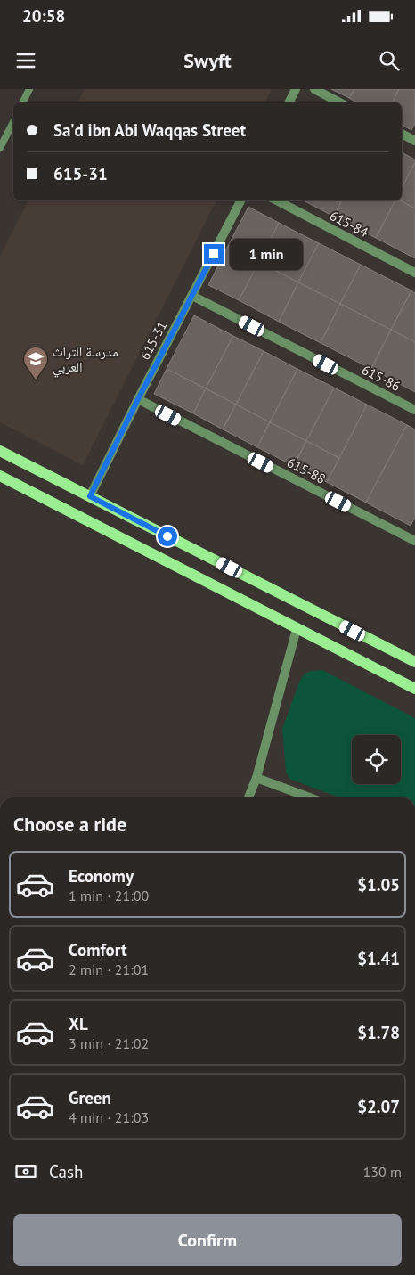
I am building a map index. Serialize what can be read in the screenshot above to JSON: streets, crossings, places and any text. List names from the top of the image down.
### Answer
{
  "streets": {
    "street": [
      "615-84",
      "615-31",
      "615-86",
      "615-88"
    ]
  },
  "crossings": [
    ["615-31", "615-86"],
    ["615-31", "615-88"]
  ],
  "places": {
    "school or university": ["مدرسة التراث العربي"]
  },
  "page": {
    "status": "20:58",
    "header": "Swyft",
    "banner": ["Sa'd ibn Abi Waqqas Street", "615-31"],
    "bubble": "1 min",
    "heading": "Choose a ride",
    "list": [
      {
        "name": "Economy",
        "note": "1 min · 21:00",
        "value": "$1.05"
      },
      {
        "name": "Comfort",
        "note": "2 min · 21:01",
        "value": "$1.41"
      },
      {
        "name": "XL",
        "note": "3 min · 21:02",
        "value": "$1.78"
      },
      {
        "name": "Green",
        "note": "4 min · 21:03",
        "value": "$2.07"
      }
    ],
    "pay": ["Cash", "130 m"],
    "buttons": "Confirm"
  }
}
